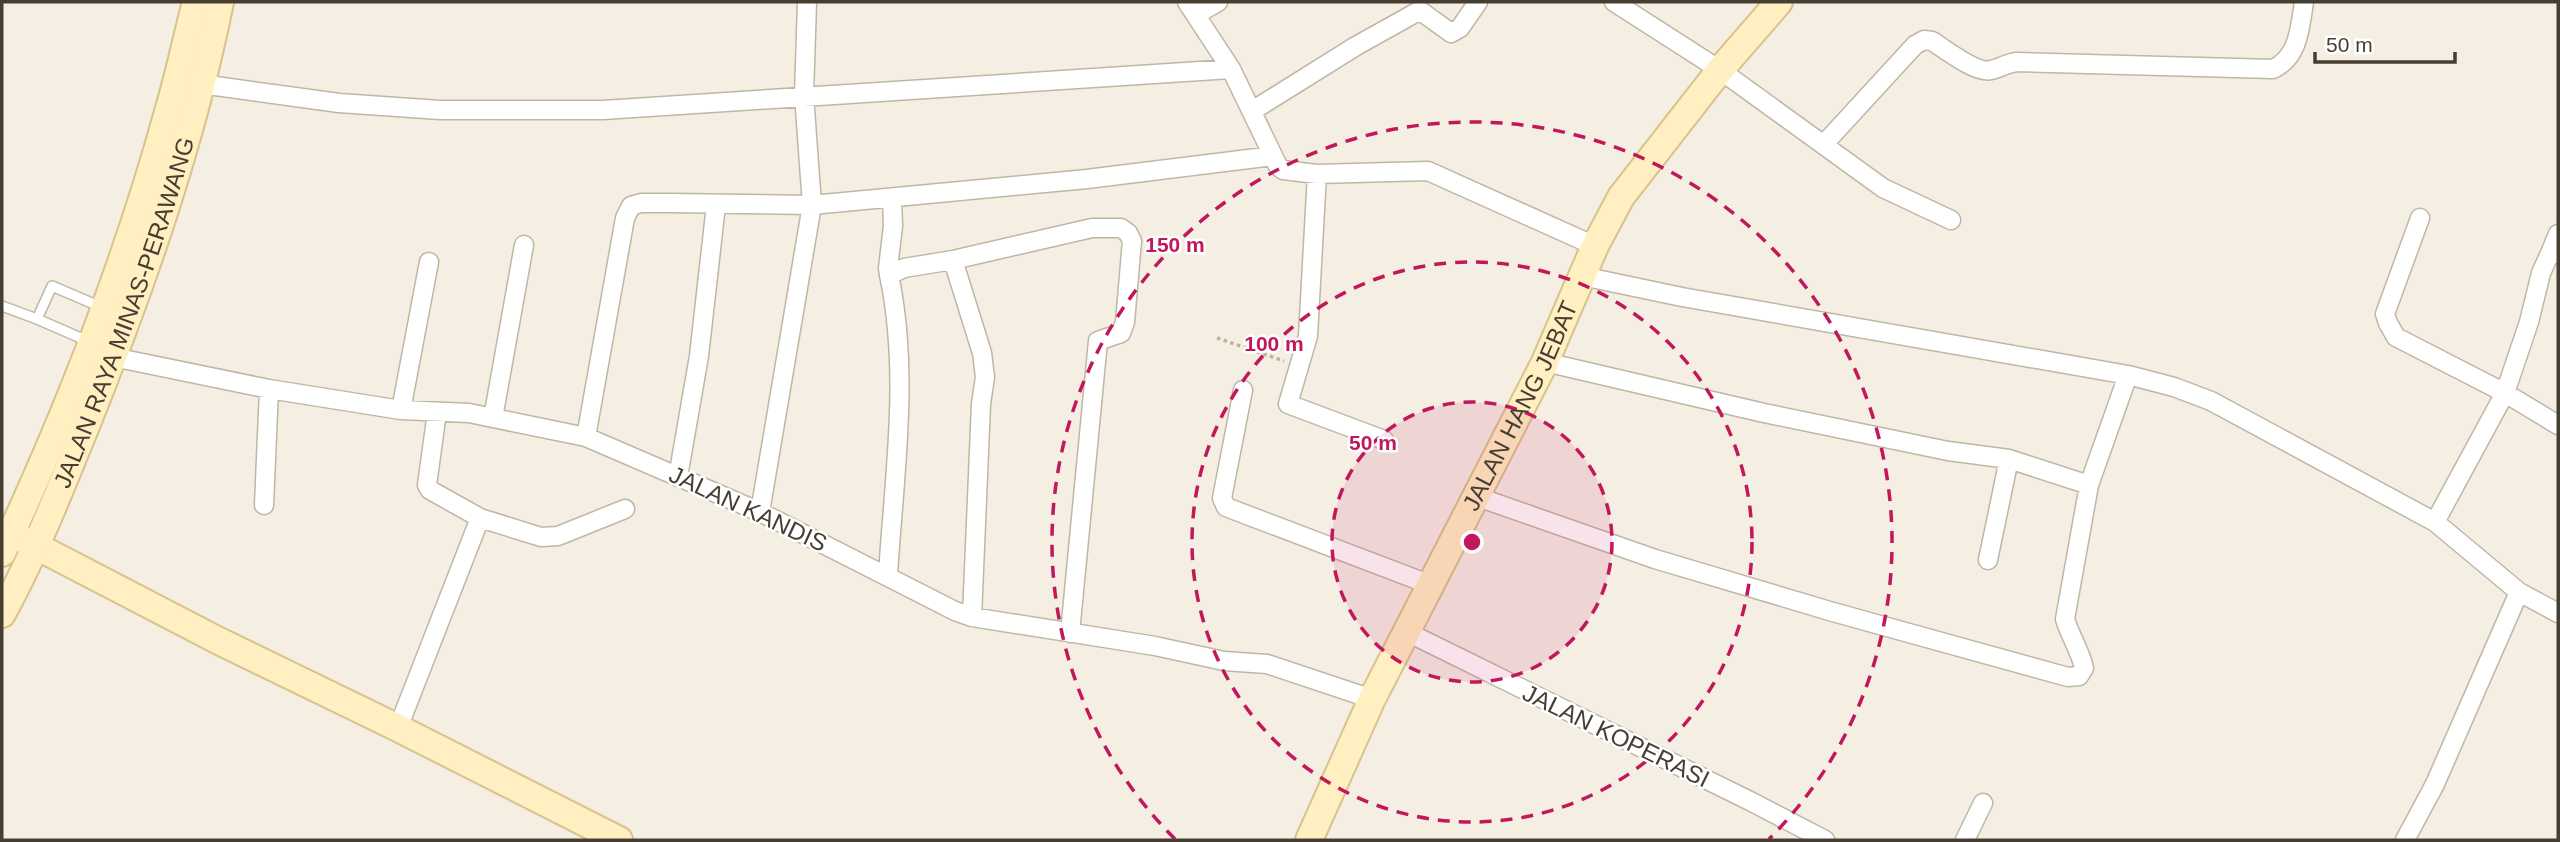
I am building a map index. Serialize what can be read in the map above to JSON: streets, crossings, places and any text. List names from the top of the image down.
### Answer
{
  "streets": {
    "street": [
      "JALAN RAYA MINAS-PERAWANG",
      "JALAN HANG JEBAT",
      "JALAN KANDIS",
      "JALAN KOPERASI"
    ]
  },
  "crossings": [
    ["JALAN RAYA MINAS-PERAWANG", "JALAN KANDIS"],
    ["JALAN HANG JEBAT", "JALAN KANDIS"],
    ["JALAN HANG JEBAT", "JALAN KOPERASI"]
  ],
  "scale_bar": "50 m",
  "rings": ["150 m", "100 m", "50 m"]
}
